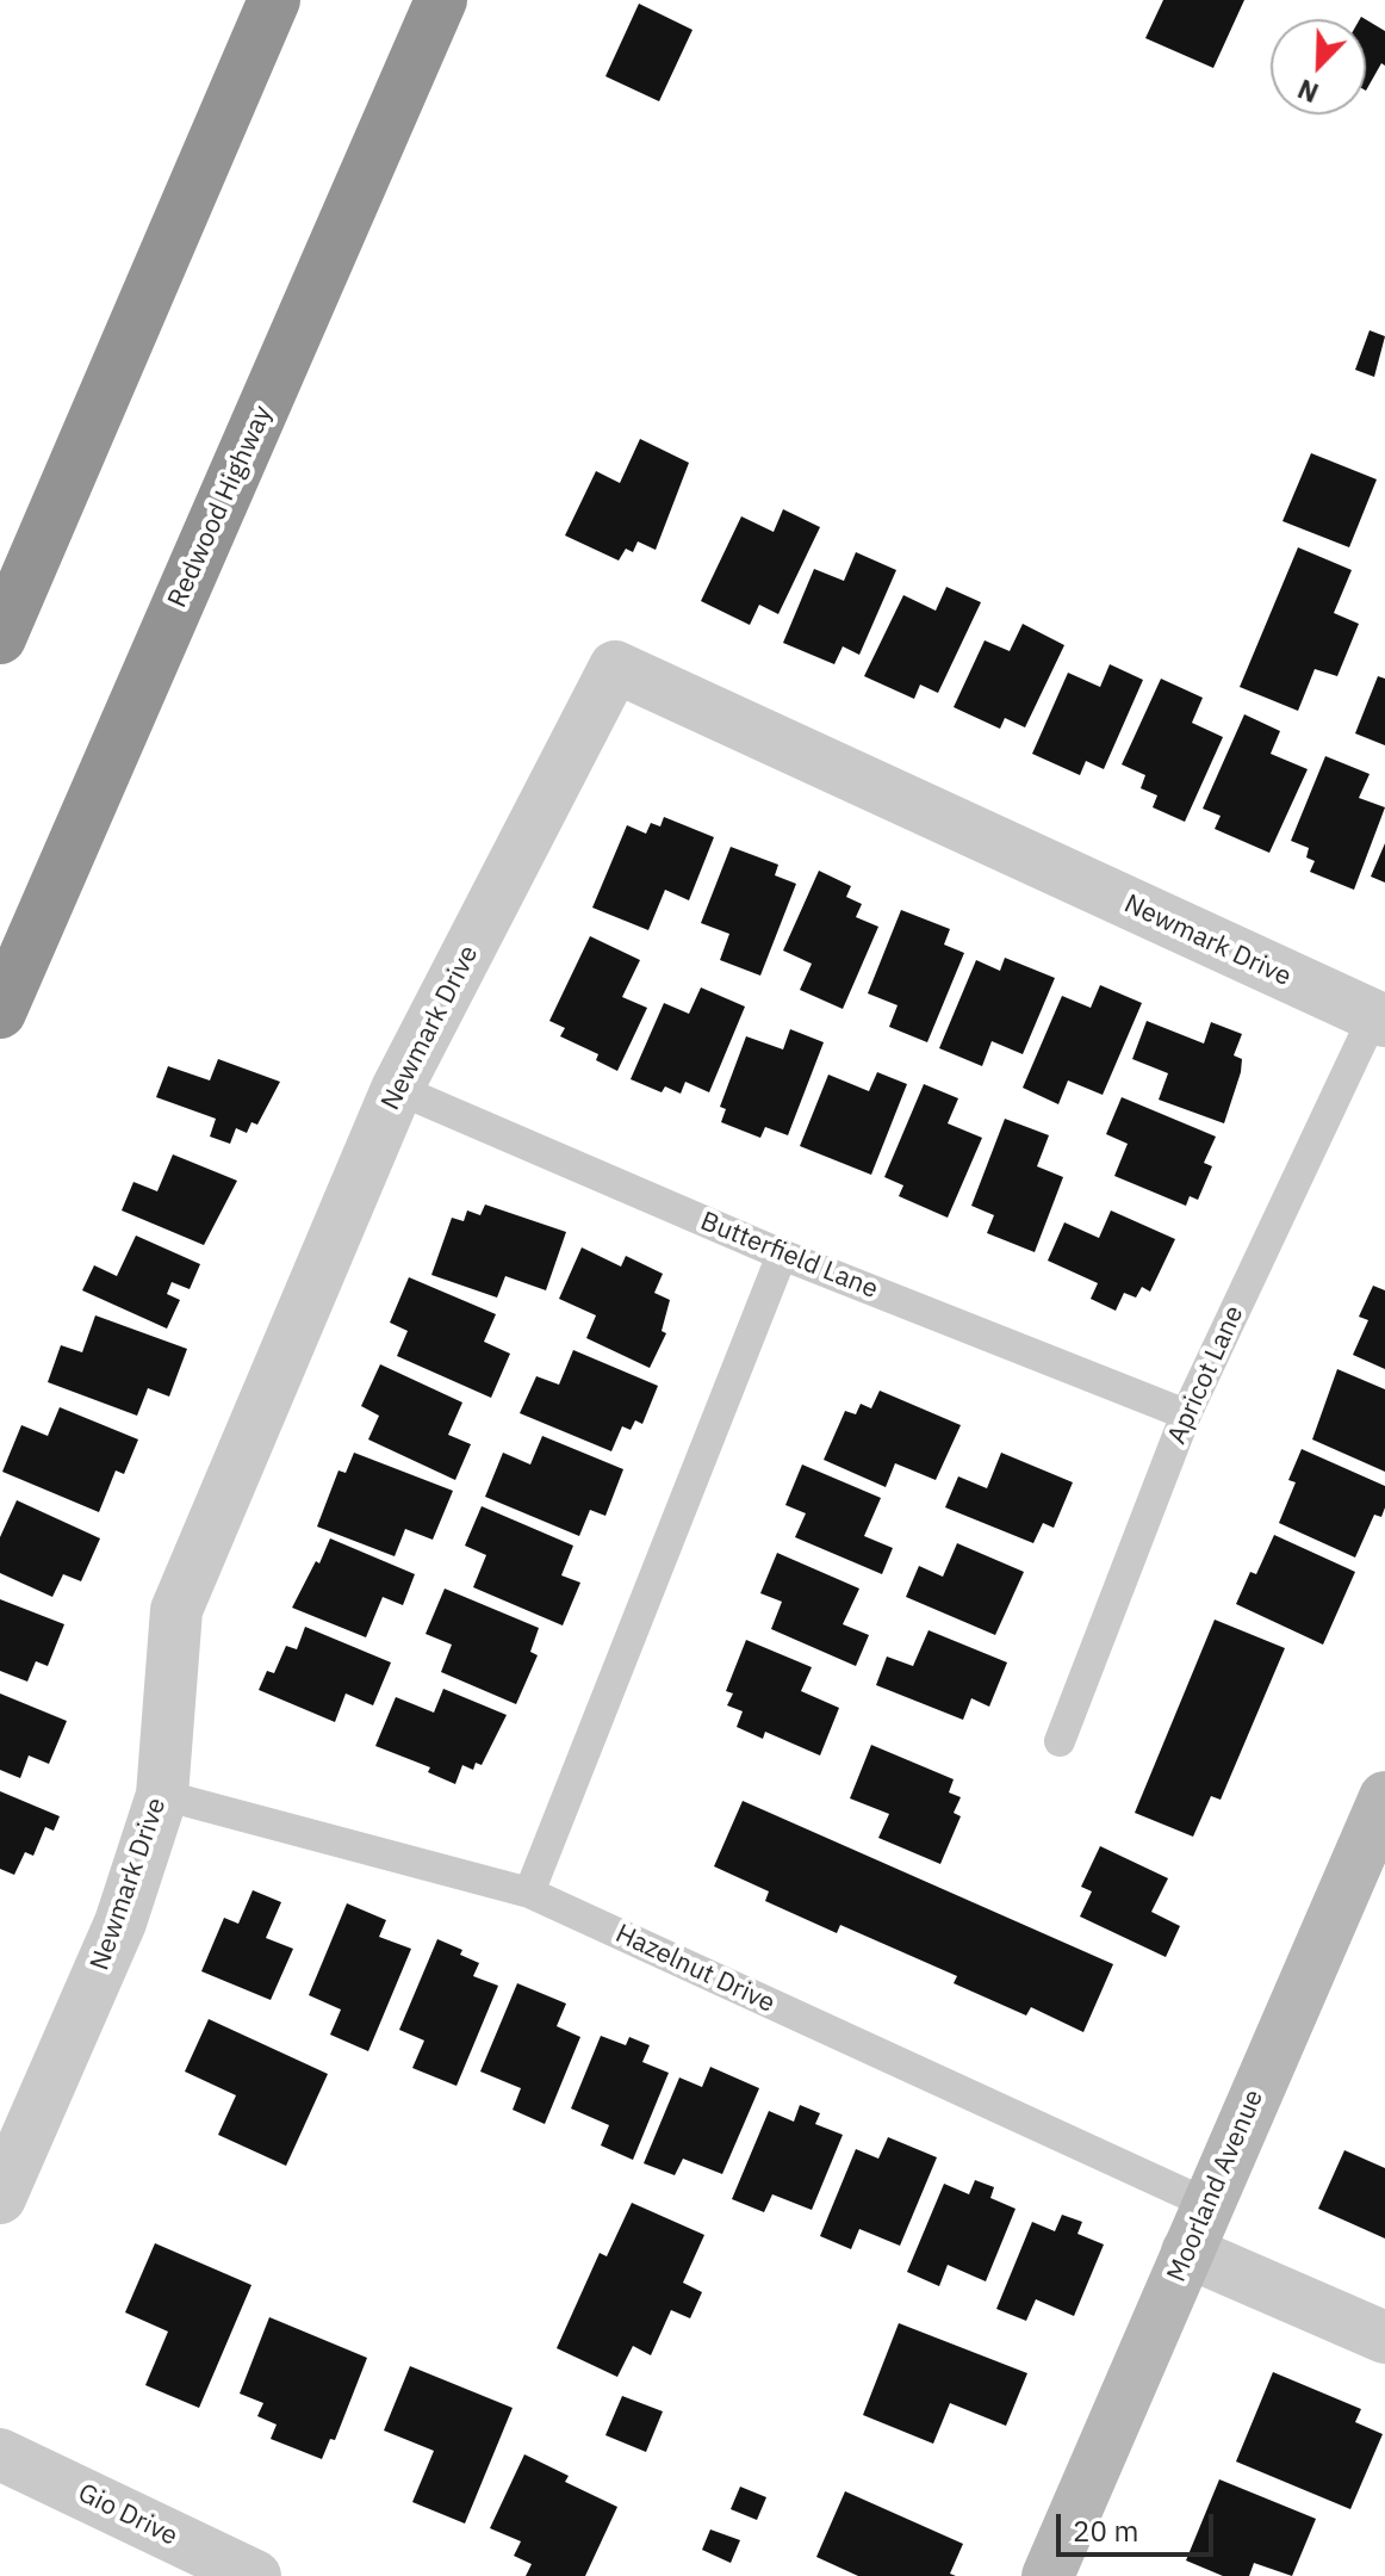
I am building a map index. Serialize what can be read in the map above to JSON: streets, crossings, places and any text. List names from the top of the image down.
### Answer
{
  "streets": {
    "highway": ["Redwood Highway"],
    "street": ["Newmark Drive", "Moorland Avenue", "Gio Drive"],
    "lane": ["Butterfield Lane", "Apricot Lane", "Hazelnut Drive"]
  },
  "crossings": [
    ["Newmark Drive", "Butterfield Lane"],
    ["Newmark Drive", "Apricot Lane"],
    ["Newmark Drive", "Hazelnut Drive"],
    ["Butterfield Lane", "Apricot Lane"],
    ["Hazelnut Drive", "Moorland Avenue"]
  ],
  "scale_bar": "20 m",
  "north": "bottom left"
}
